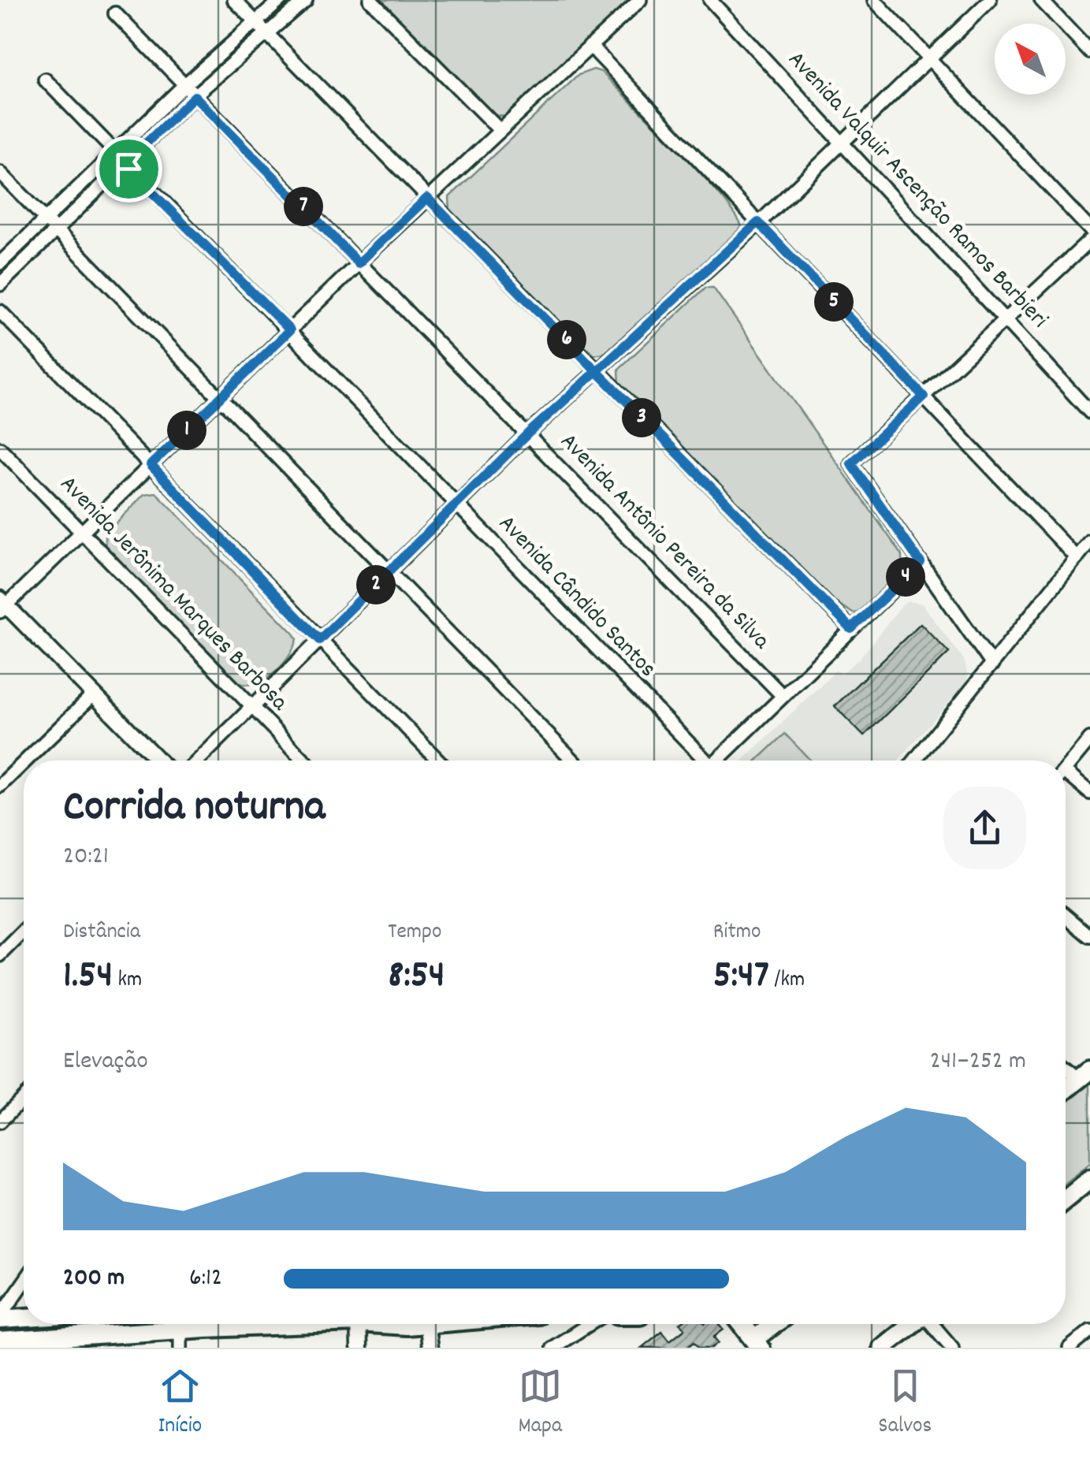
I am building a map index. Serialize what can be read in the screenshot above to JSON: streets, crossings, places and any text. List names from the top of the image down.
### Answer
{
  "streets": {
    "street": [
      "Avenida Valquir Ascenção Ramos Barbieri",
      "Avenida Antônio Pereira da Silva",
      "Avenida Jerônima Marques Barbosa",
      "Avenida Cândido Santos"
    ]
  },
  "north": "top left",
  "page": {
    "pins": [
      "7",
      "5",
      "6",
      "3",
      "1",
      "4",
      "2"
    ],
    "heading": ["Corrida noturna", "20:21"],
    "stats": [
      ["Distância", "1.54 km"],
      ["Tempo", "8:54"],
      ["Ritmo", "5:47 /km"]
    ],
    "chart": ["Elevação", "241–252 m"],
    "list": [
      {
        "name": "200 m",
        "note": "6:12"
      }
    ],
    "tabs": ["Início", "Mapa", "Salvos"]
  }
}
